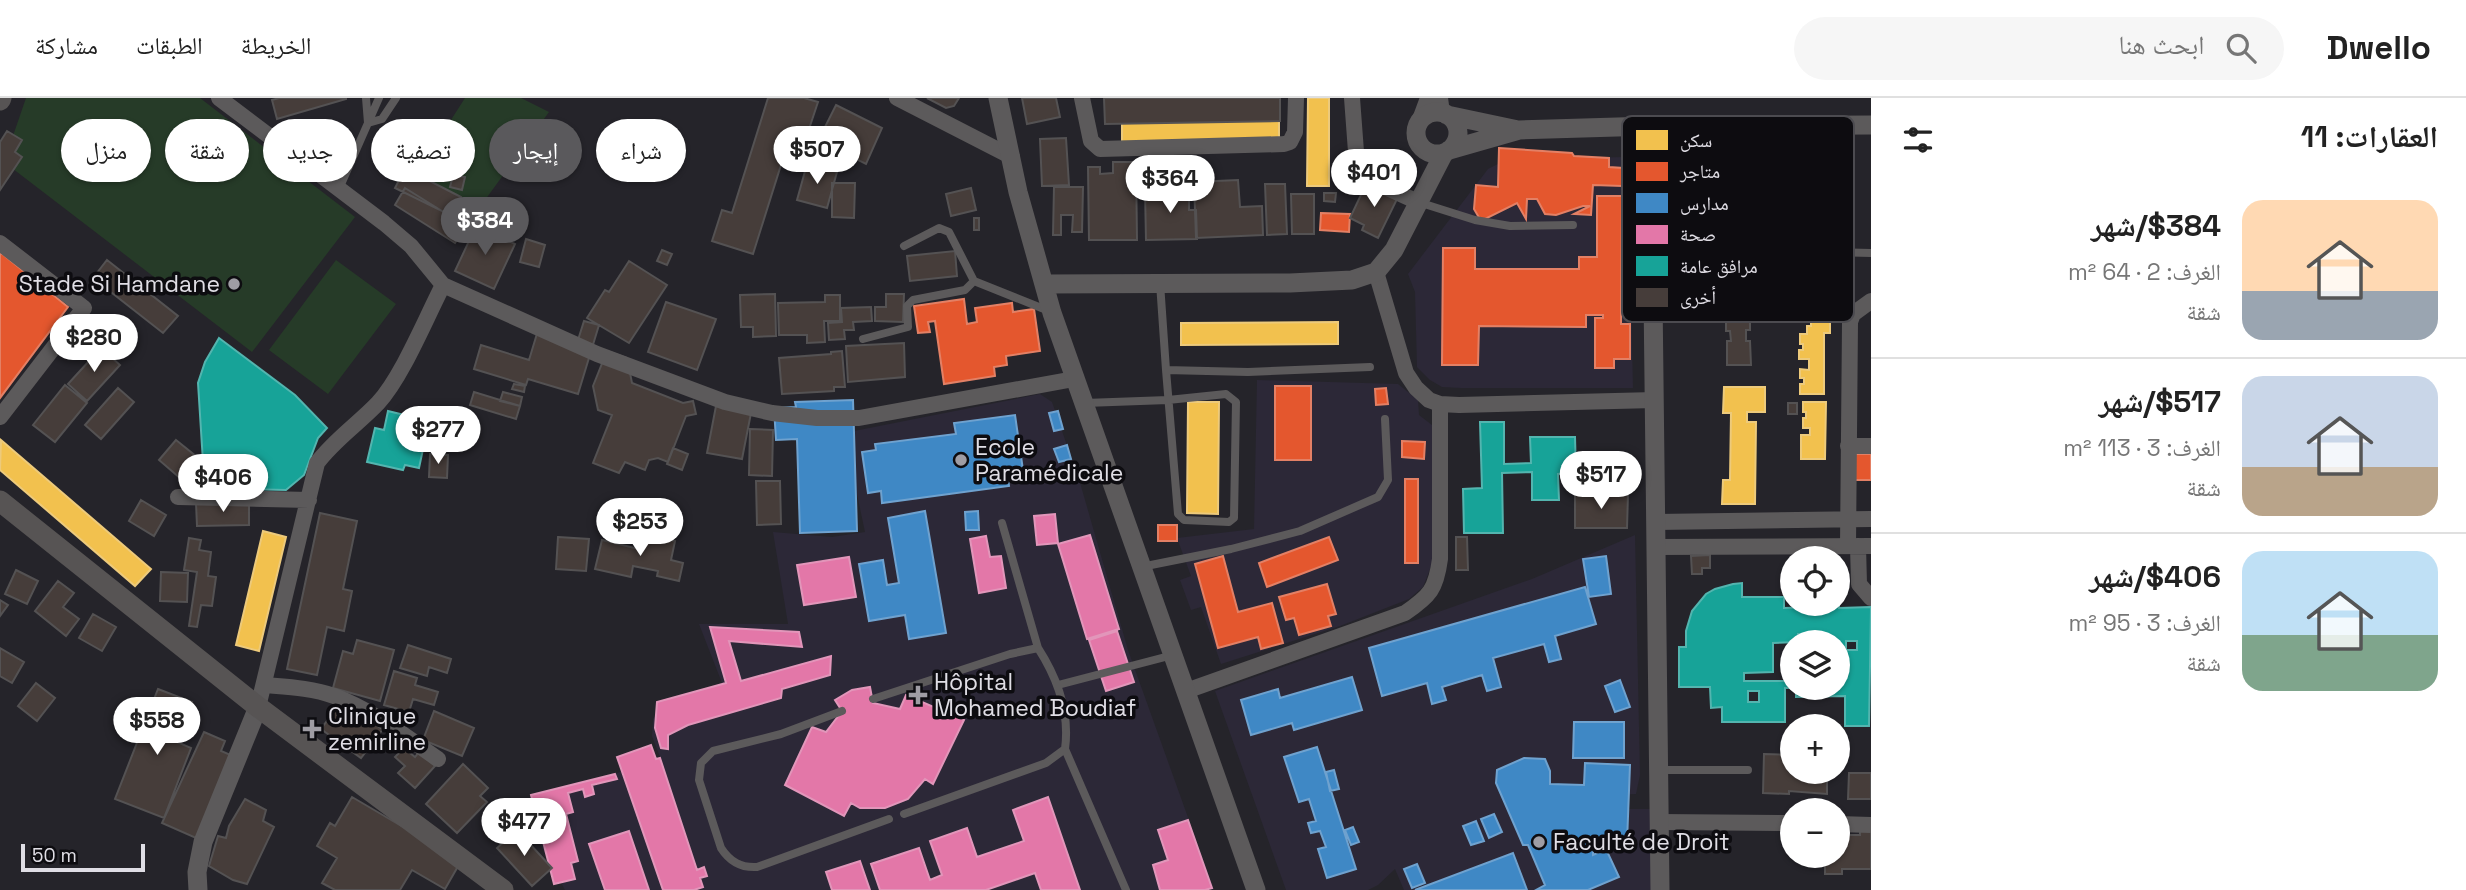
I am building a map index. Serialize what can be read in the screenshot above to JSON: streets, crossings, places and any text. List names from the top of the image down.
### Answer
{
  "places": {
    "other": ["Stade Si Hamdane", "Ecole Paramédicale", "Faculté de Droit"],
    "health": ["Hôpital Mohamed Boudiaf", "Clinique zemirline"]
  },
  "legend": [
    "سكن",
    "متاجر",
    "مدارس",
    "صحة",
    "مرافق عامة",
    "أخرى"
  ],
  "scale_bar": "50 m",
  "page": {
    "header": "Dwello",
    "search": "ابحث هنا",
    "nav": ["الخريطة", "الطبقات", "مشاركة"],
    "heading": "العقارات: 11",
    "chip": [
      "شراء",
      "إيجار",
      "تصفية",
      "جديد",
      "شقة",
      "منزل"
    ],
    "price": [
      "$507",
      "$401",
      "$364",
      "$384",
      "$280",
      "$277",
      "$517",
      "$406",
      "$253",
      "$558",
      "$477"
    ],
    "list": [
      {
        "name": "$384/شهر",
        "note": "الغرف: 2 · 64 m² · شقة"
      },
      {
        "name": "$517/شهر",
        "note": "الغرف: 3 · 113 m² · شقة"
      },
      {
        "name": "$406/شهر",
        "note": "الغرف: 3 · 95 m² · شقة"
      }
    ],
    "map_buttons": ["+", "−"],
    "scale": "50 m"
  }
}
